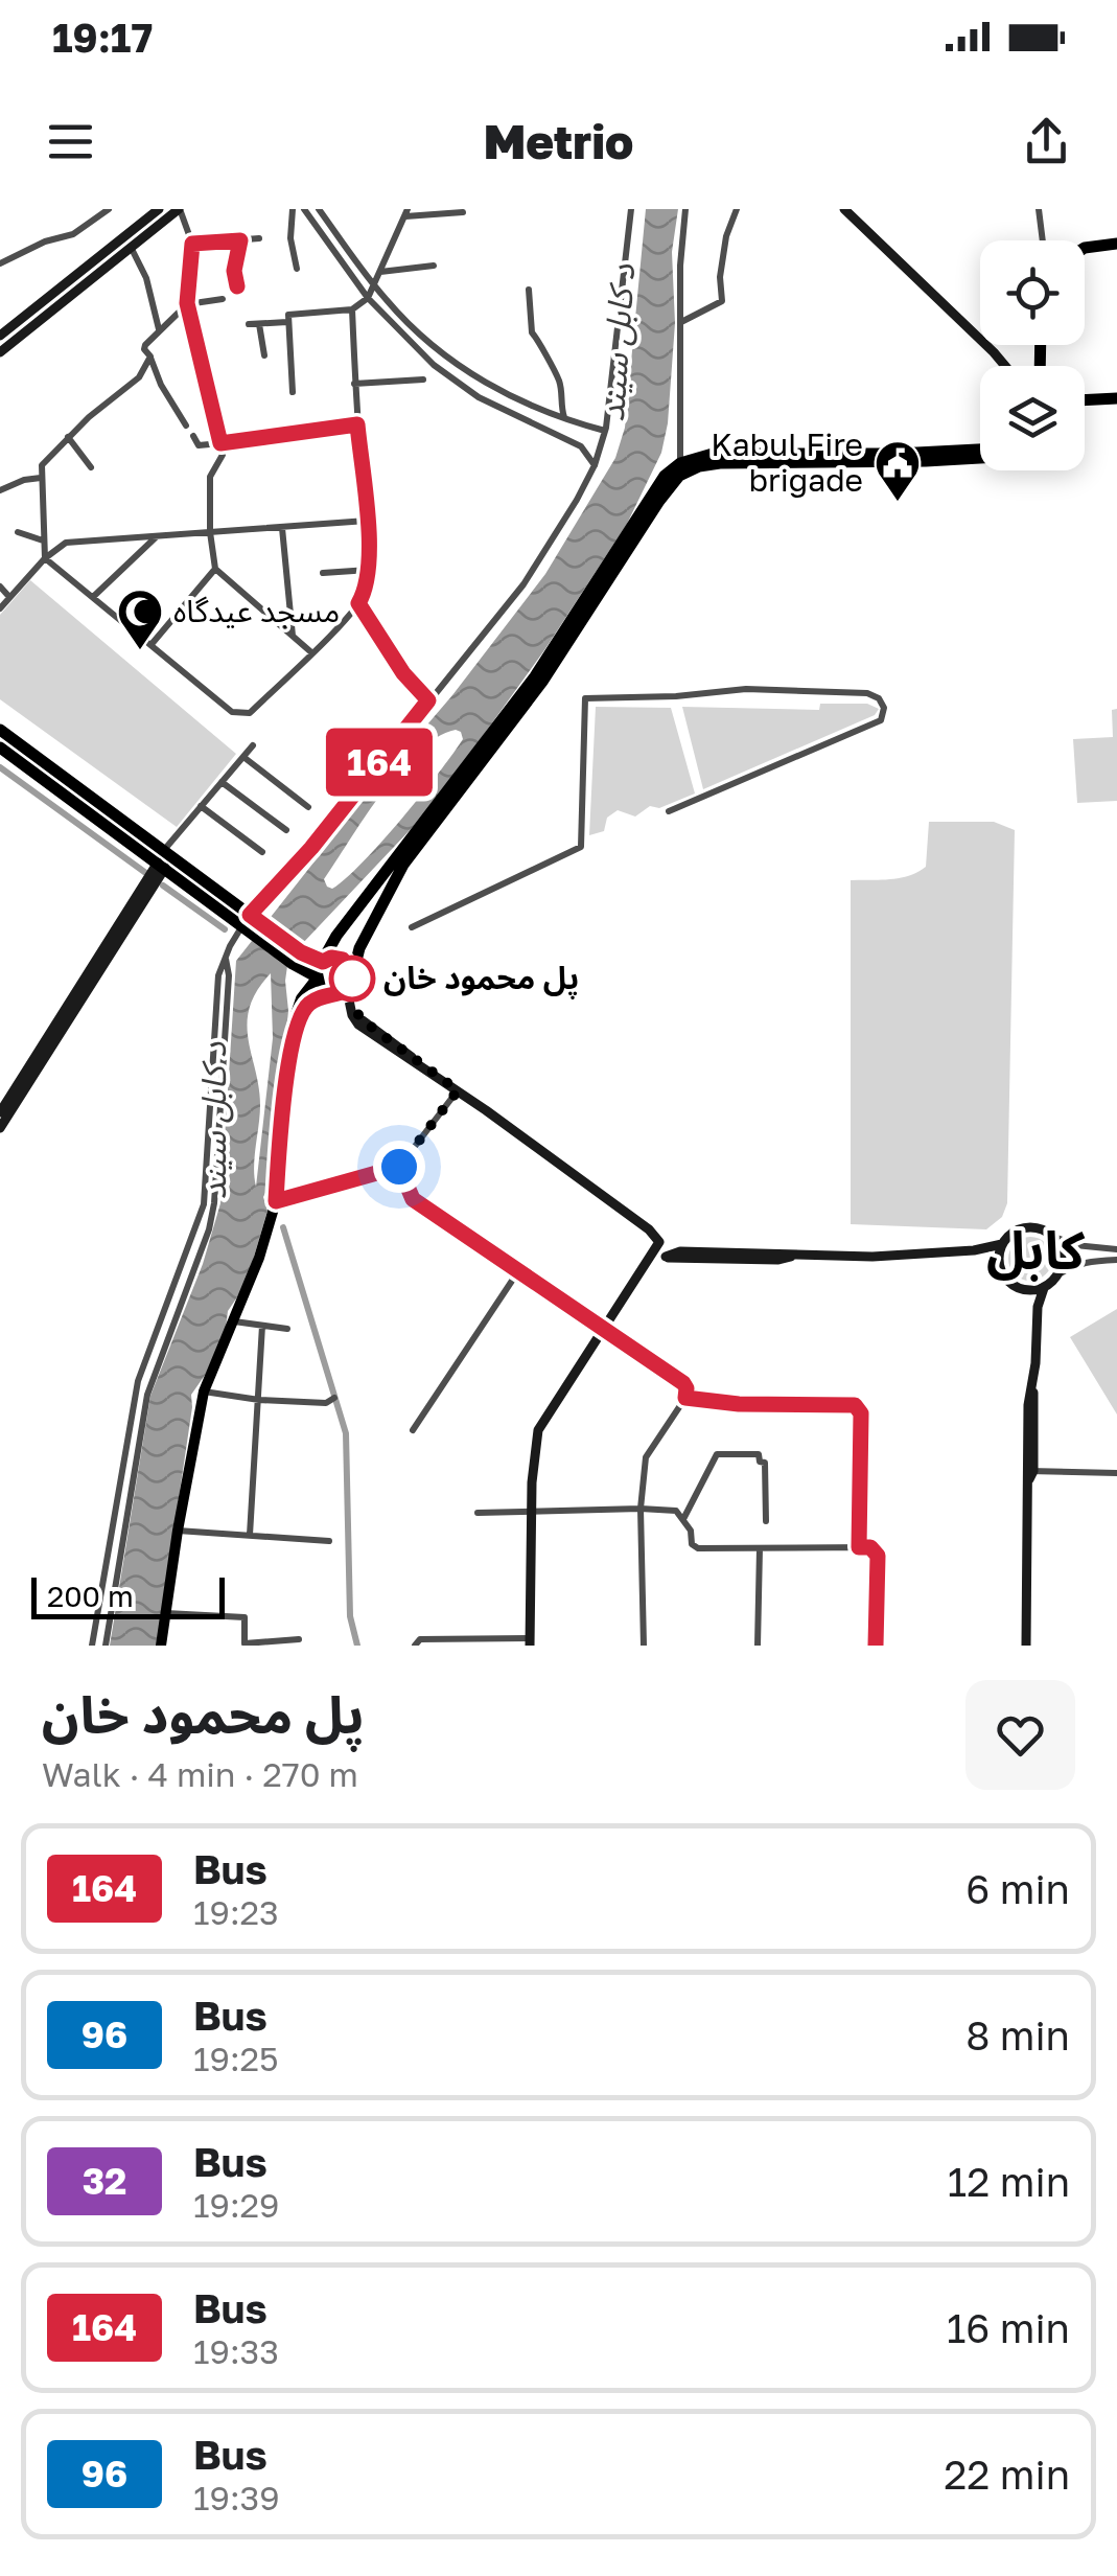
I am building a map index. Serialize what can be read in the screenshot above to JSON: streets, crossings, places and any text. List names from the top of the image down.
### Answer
{
  "districts": ["کابل"],
  "water": ["د کابل سيند"],
  "places": {
    "public building": ["Kabul Fire brigade"],
    "mosque": ["مسجد عیدگاه"],
    "other": ["پل محمود خان"]
  },
  "lines": ["bus line 164"],
  "scale_bar": "200 m",
  "page": {
    "status": "19:17",
    "header": "Metrio",
    "on_map": "164",
    "scale": "200 m",
    "heading": ["پل محمود خان", "Walk · 4 min · 270 m"],
    "list": [
      {
        "mark": "164",
        "name": "Bus",
        "note": "19:23",
        "value": "6 min"
      },
      {
        "mark": "96",
        "name": "Bus",
        "note": "19:25",
        "value": "8 min"
      },
      {
        "mark": "32",
        "name": "Bus",
        "note": "19:29",
        "value": "12 min"
      },
      {
        "mark": "164",
        "name": "Bus",
        "note": "19:33",
        "value": "16 min"
      },
      {
        "mark": "96",
        "name": "Bus",
        "note": "19:39",
        "value": "22 min"
      }
    ]
  }
}
